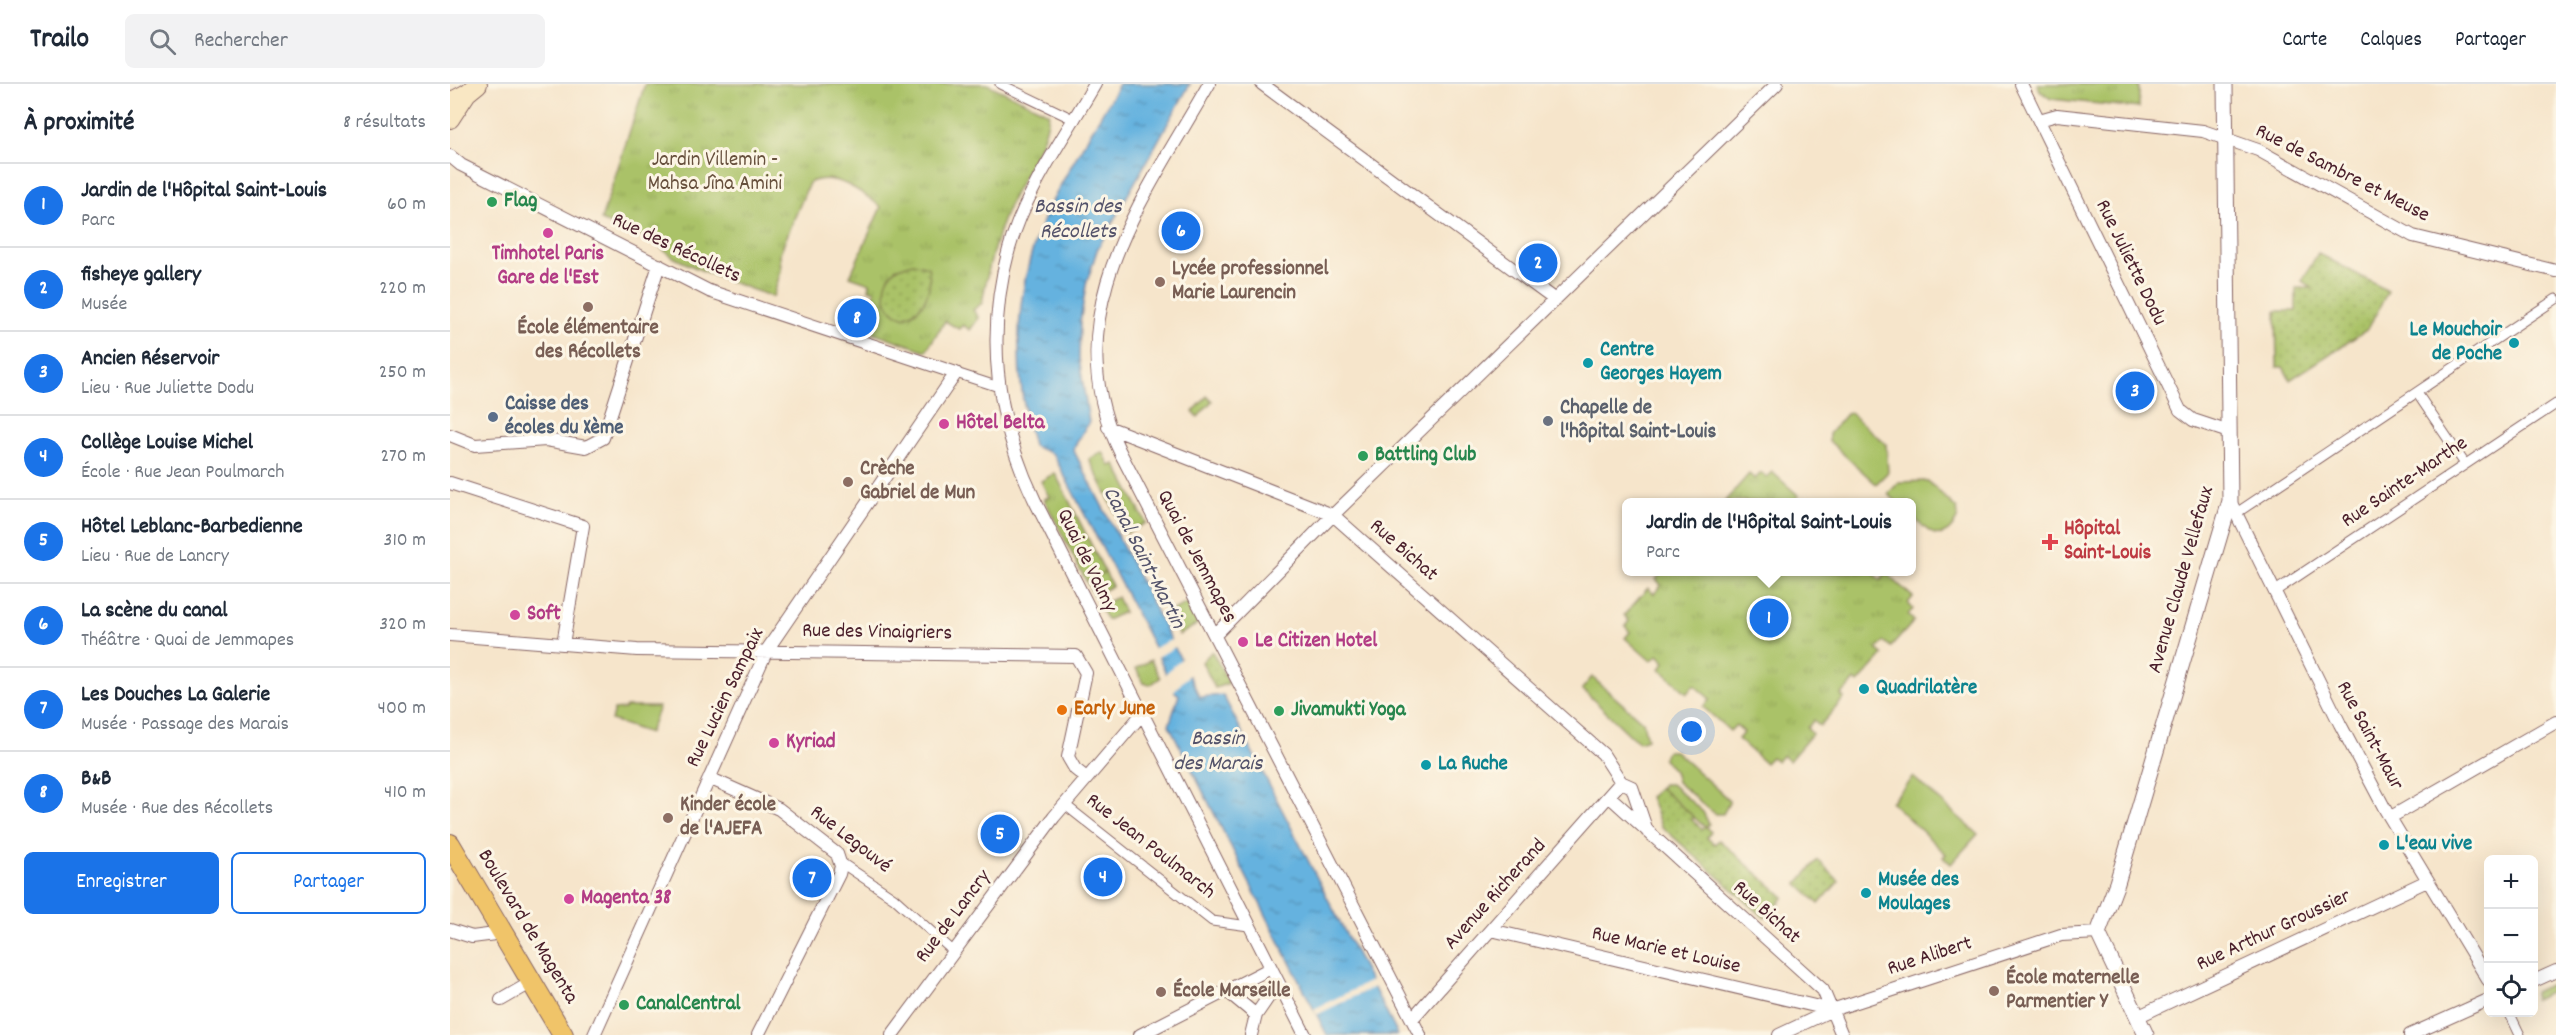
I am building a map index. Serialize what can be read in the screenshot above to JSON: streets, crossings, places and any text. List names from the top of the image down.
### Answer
{
  "streets": {
    "main road": ["Boulevard de Magenta"],
    "street": [
      "Rue de Sambre et Meuse",
      "Rue des Récollets",
      "Rue Juliette Dodu",
      "Rue Sainte-Marthe",
      "Rue Bichat",
      "Quai de Jemmapes",
      "Quai de Valmy",
      "Avenue Claude Vellefaux",
      "Rue des Vinaigriers",
      "Rue Lucien Sampaix",
      "Rue Saint-Maur",
      "Rue Legouvé",
      "Rue Jean Poulmarch",
      "Avenue Richerand",
      "Rue de Lancry",
      "Rue Arthur Groussier",
      "Rue Marie et Louise",
      "Rue Alibert"
    ]
  },
  "crossings": [
    ["Rue de Sambre et Meuse", "Rue Juliette Dodu"],
    ["Rue de Sambre et Meuse", "Avenue Claude Vellefaux"],
    ["Rue des Récollets", "Quai de Valmy"],
    ["Rue des Récollets", "Rue Lucien Sampaix"],
    ["Rue Juliette Dodu", "Avenue Claude Vellefaux"],
    ["Rue Sainte-Marthe", "Rue Saint-Maur"],
    ["Rue Bichat", "Quai de Jemmapes"],
    ["Rue Bichat", "Avenue Richerand"],
    ["Rue Bichat", "Rue Marie et Louise"],
    ["Rue Bichat", "Rue Alibert"],
    ["Quai de Jemmapes", "Avenue Richerand"],
    ["Quai de Valmy", "Rue Jean Poulmarch"],
    ["Quai de Valmy", "Rue de Lancry"],
    ["Avenue Claude Vellefaux", "Rue Saint-Maur"],
    ["Avenue Claude Vellefaux", "Rue Alibert"],
    ["Rue des Vinaigriers", "Rue Lucien Sampaix"],
    ["Rue des Vinaigriers", "Rue Jean Poulmarch"],
    ["Rue Lucien Sampaix", "Rue Legouvé"],
    ["Rue Saint-Maur", "Rue Arthur Groussier"],
    ["Rue Legouvé", "Rue de Lancry"],
    ["Rue Jean Poulmarch", "Rue de Lancry"],
    ["Avenue Richerand", "Rue Marie et Louise"],
    ["Rue Marie et Louise", "Rue Alibert"]
  ],
  "water": ["Bassin des Récollets", "Canal Saint-Martin", "Bassin des Marais"],
  "parks": ["Jardin Villemin - Mahsa Jîna Amini"],
  "places": {
    "other": [
      "Flag",
      "Timhotel Paris Gare de l'Est",
      "Lycée professionnel Marie Laurencin",
      "École élémentaire des Récollets",
      "Le Mouchoir de Poche",
      "Centre Georges Hayem",
      "Caisse des écoles du Xème",
      "Chapelle de l'hôpital Saint-Louis",
      "Hôtel Belta",
      "Battling Club",
      "Crèche Gabriel de Mun",
      "Soft",
      "Le Citizen Hotel",
      "Quadrilatère",
      "Early June",
      "Jivamukti Yoga",
      "Kyriad",
      "La Ruche",
      "Kinder école de l'AJEFA",
      "L'eau vive",
      "Musée des Moulages",
      "Magenta 38",
      "École maternelle Parmentier Y",
      "École Marseille",
      "CanalCentral"
    ],
    "health": ["Hôpital Saint-Louis"]
  },
  "page": {
    "header": "Trailo",
    "search": "Rechercher",
    "nav": ["Carte", "Calques", "Partager"],
    "heading": ["À proximité", "8 résultats"],
    "list": [
      {
        "mark": "1",
        "name": "Jardin de l'Hôpital Saint-Louis",
        "note": "Parc",
        "value": "60 m"
      },
      {
        "mark": "2",
        "name": "fisheye gallery",
        "note": "Musée",
        "value": "220 m"
      },
      {
        "mark": "3",
        "name": "Ancien Réservoir",
        "note": "Lieu · Rue Juliette Dodu",
        "value": "250 m"
      },
      {
        "mark": "4",
        "name": "Collège Louise Michel",
        "note": "École · Rue Jean Poulmarch",
        "value": "270 m"
      },
      {
        "mark": "5",
        "name": "Hôtel Leblanc-Barbedienne",
        "note": "Lieu · Rue de Lancry",
        "value": "310 m"
      },
      {
        "mark": "6",
        "name": "La scène du canal",
        "note": "Théâtre · Quai de Jemmapes",
        "value": "320 m"
      },
      {
        "mark": "7",
        "name": "Les Douches La Galerie",
        "note": "Musée · Passage des Marais",
        "value": "400 m"
      },
      {
        "mark": "8",
        "name": "B&B",
        "note": "Musée · Rue des Récollets",
        "value": "410 m"
      }
    ],
    "pins": [
      "6",
      "2",
      "8",
      "3",
      "1",
      "5",
      "4",
      "7"
    ],
    "popup": ["Jardin de l'Hôpital Saint-Louis", "Parc"],
    "buttons": ["Enregistrer", "Partager"],
    "map_buttons": ["+", "−"]
  }
}
